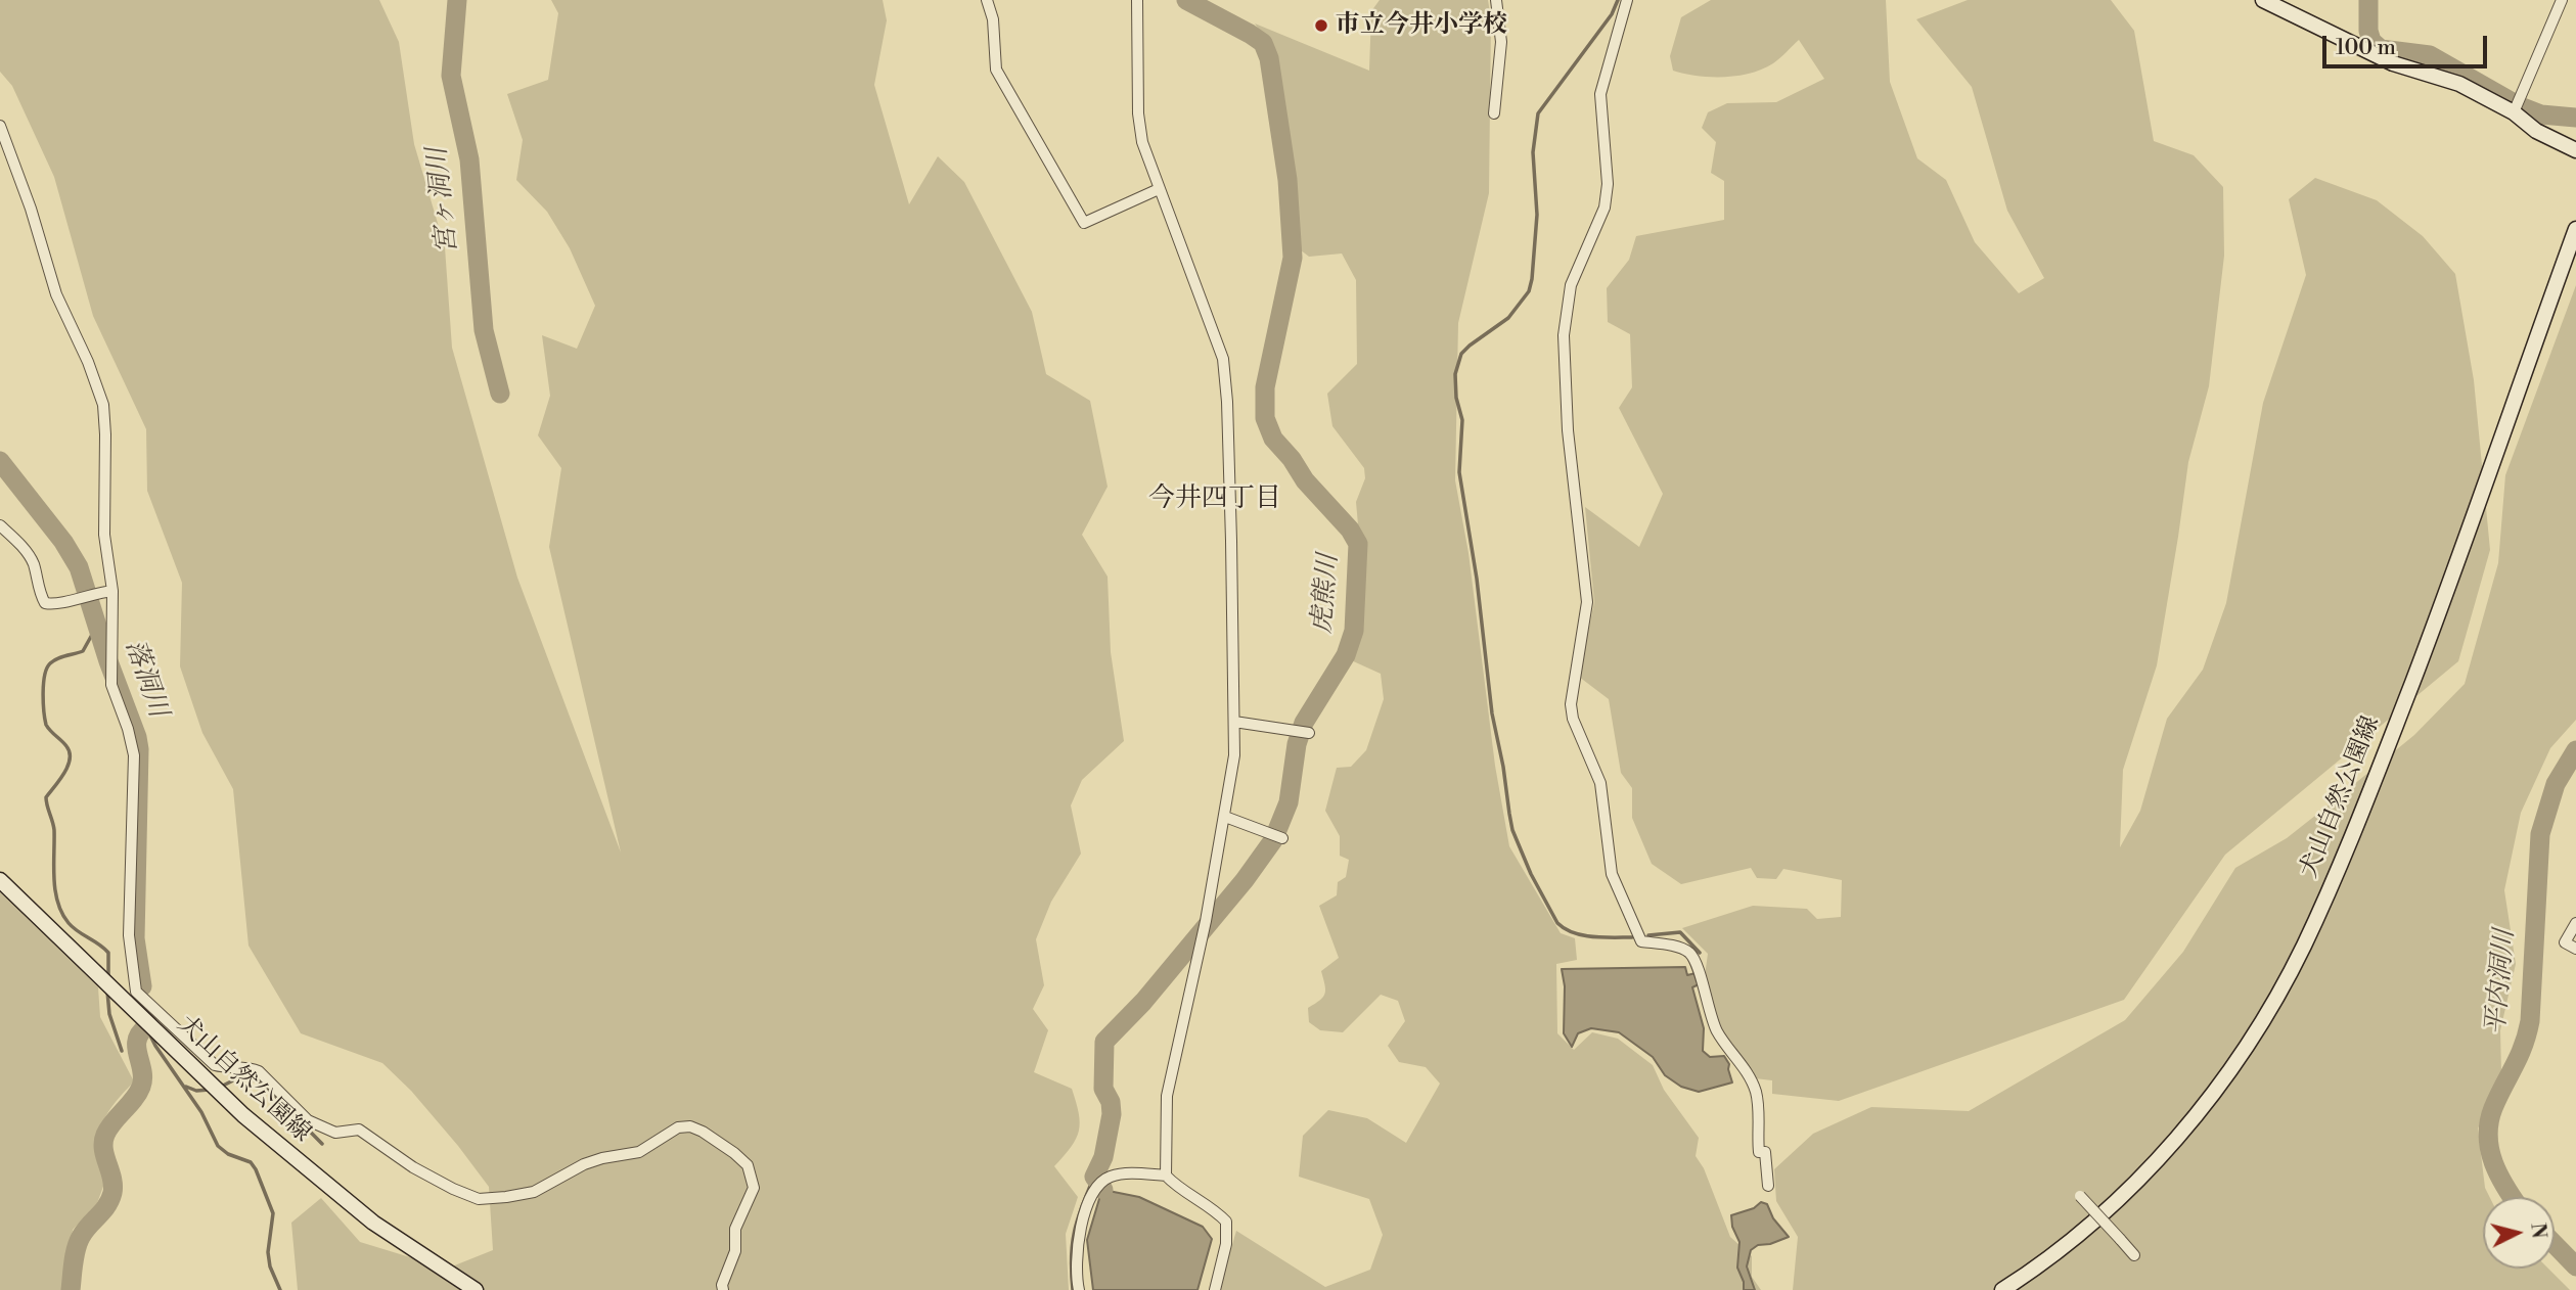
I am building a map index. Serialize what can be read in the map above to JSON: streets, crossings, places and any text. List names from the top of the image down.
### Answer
{
  "streets": {
    "main road": ["犬山自然公園線"]
  },
  "districts": ["今井四丁目"],
  "water": [
    "宮ヶ洞川",
    "虎熊川",
    "落洞川",
    "平内洞川"
  ],
  "places": ["市立今井小学校"],
  "scale_bar": "100 m",
  "north": "right"
}
